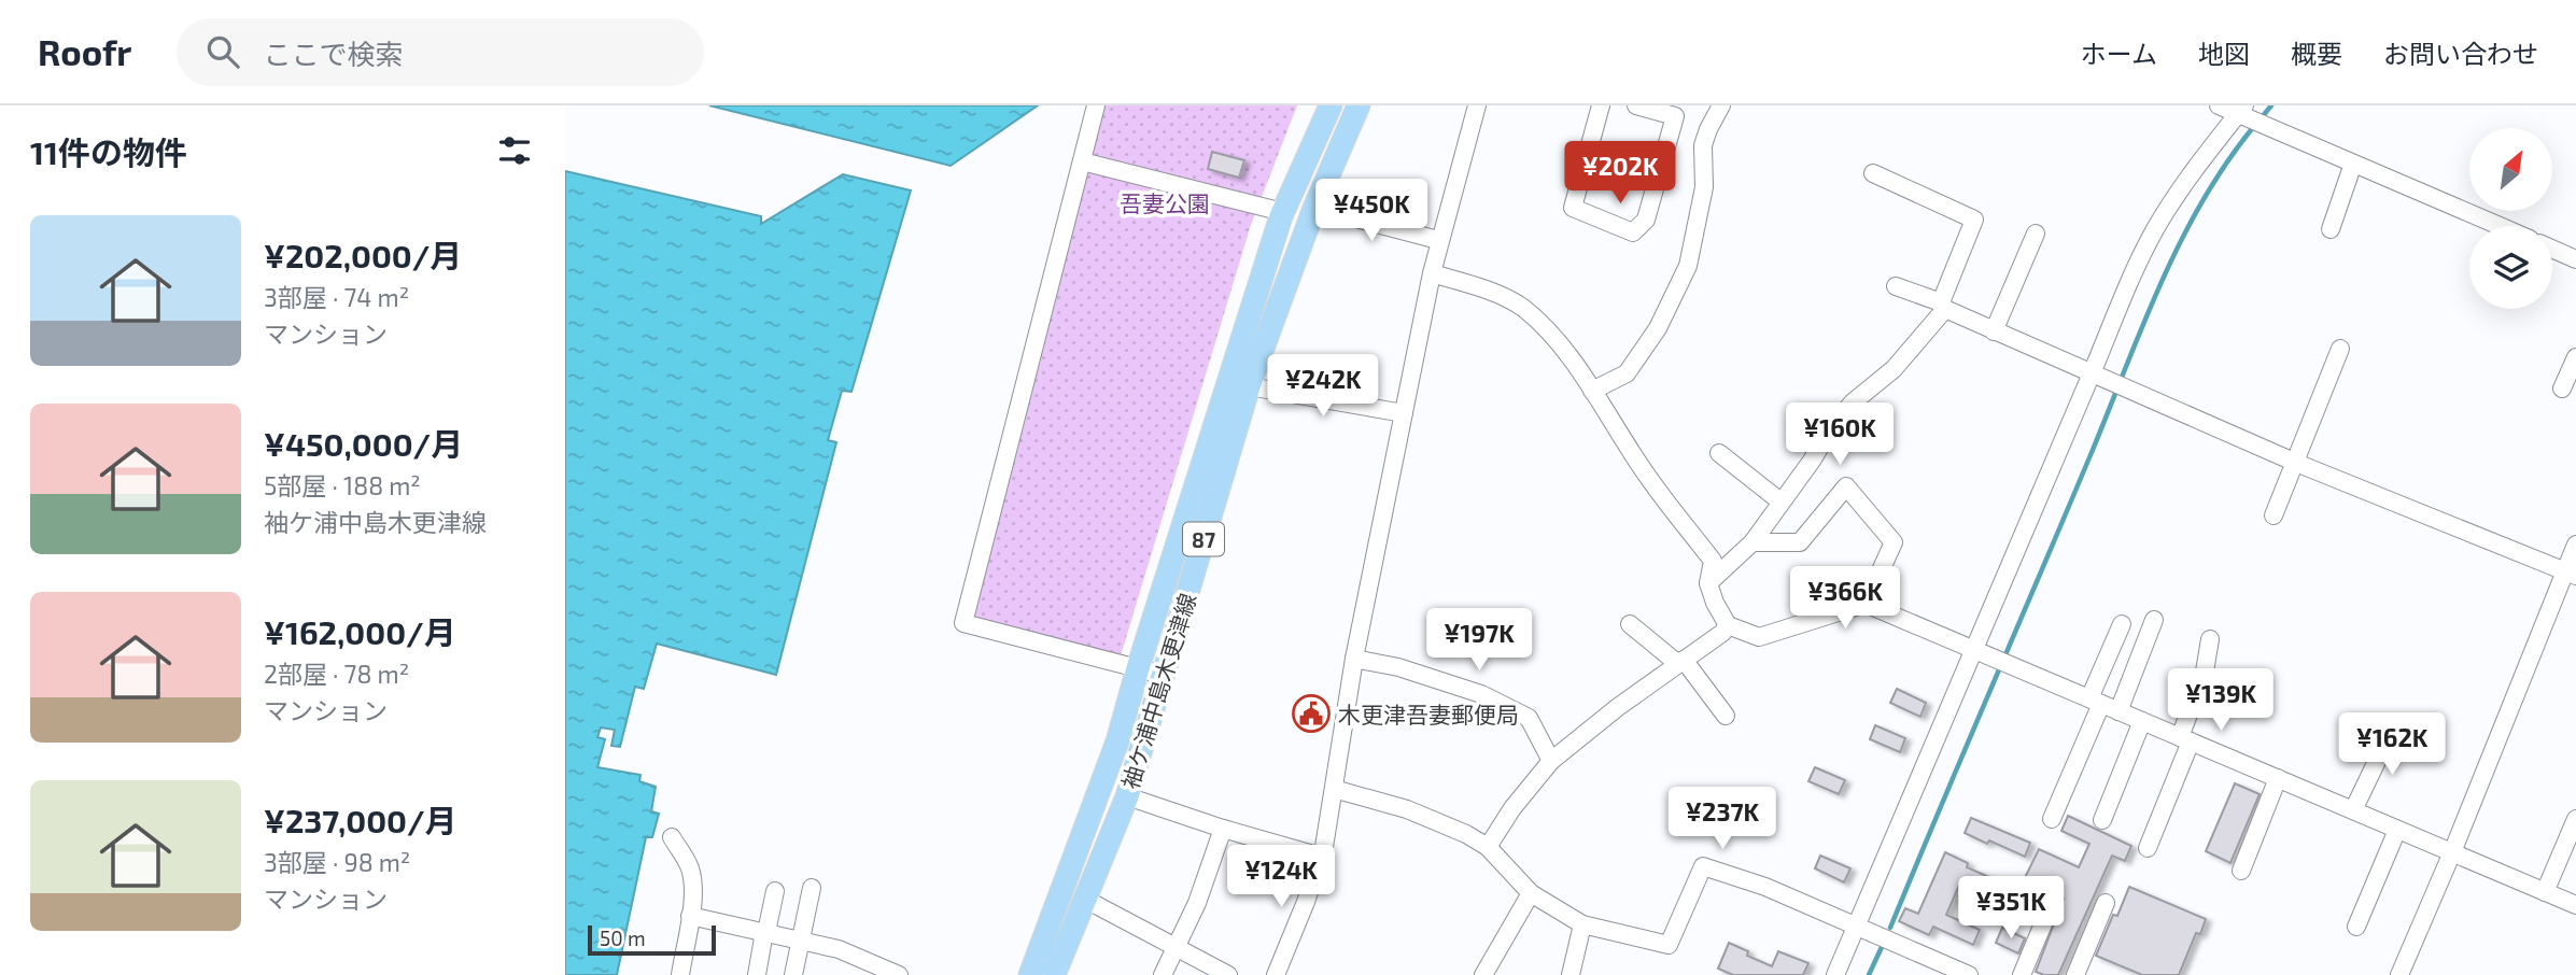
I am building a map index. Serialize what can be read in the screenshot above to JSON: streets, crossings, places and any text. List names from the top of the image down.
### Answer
{
  "streets": {
    "main road": ["87", "袖ケ浦中島木更津線"]
  },
  "parks": ["吾妻公園"],
  "places": {
    "public building": ["木更津吾妻郵便局"]
  },
  "scale_bar": "50 m",
  "north": "top right",
  "page": {
    "header": "Roofr",
    "search": "ここで検索",
    "nav": [
      "ホーム",
      "地図",
      "概要",
      "お問い合わせ"
    ],
    "heading": "11件の物件",
    "price": [
      "¥202K",
      "¥450K",
      "¥242K",
      "¥160K",
      "¥366K",
      "¥197K",
      "¥139K",
      "¥162K",
      "¥237K",
      "¥124K",
      "¥351K"
    ],
    "list": [
      {
        "name": "¥202,000/月",
        "note": "3部屋 · 74 m² · マンション"
      },
      {
        "name": "¥450,000/月",
        "note": "5部屋 · 188 m² · 袖ケ浦中島木更津線"
      },
      {
        "name": "¥162,000/月",
        "note": "2部屋 · 78 m² · マンション"
      },
      {
        "name": "¥237,000/月",
        "note": "3部屋 · 98 m² · マンション"
      }
    ],
    "scale": "50 m"
  }
}
